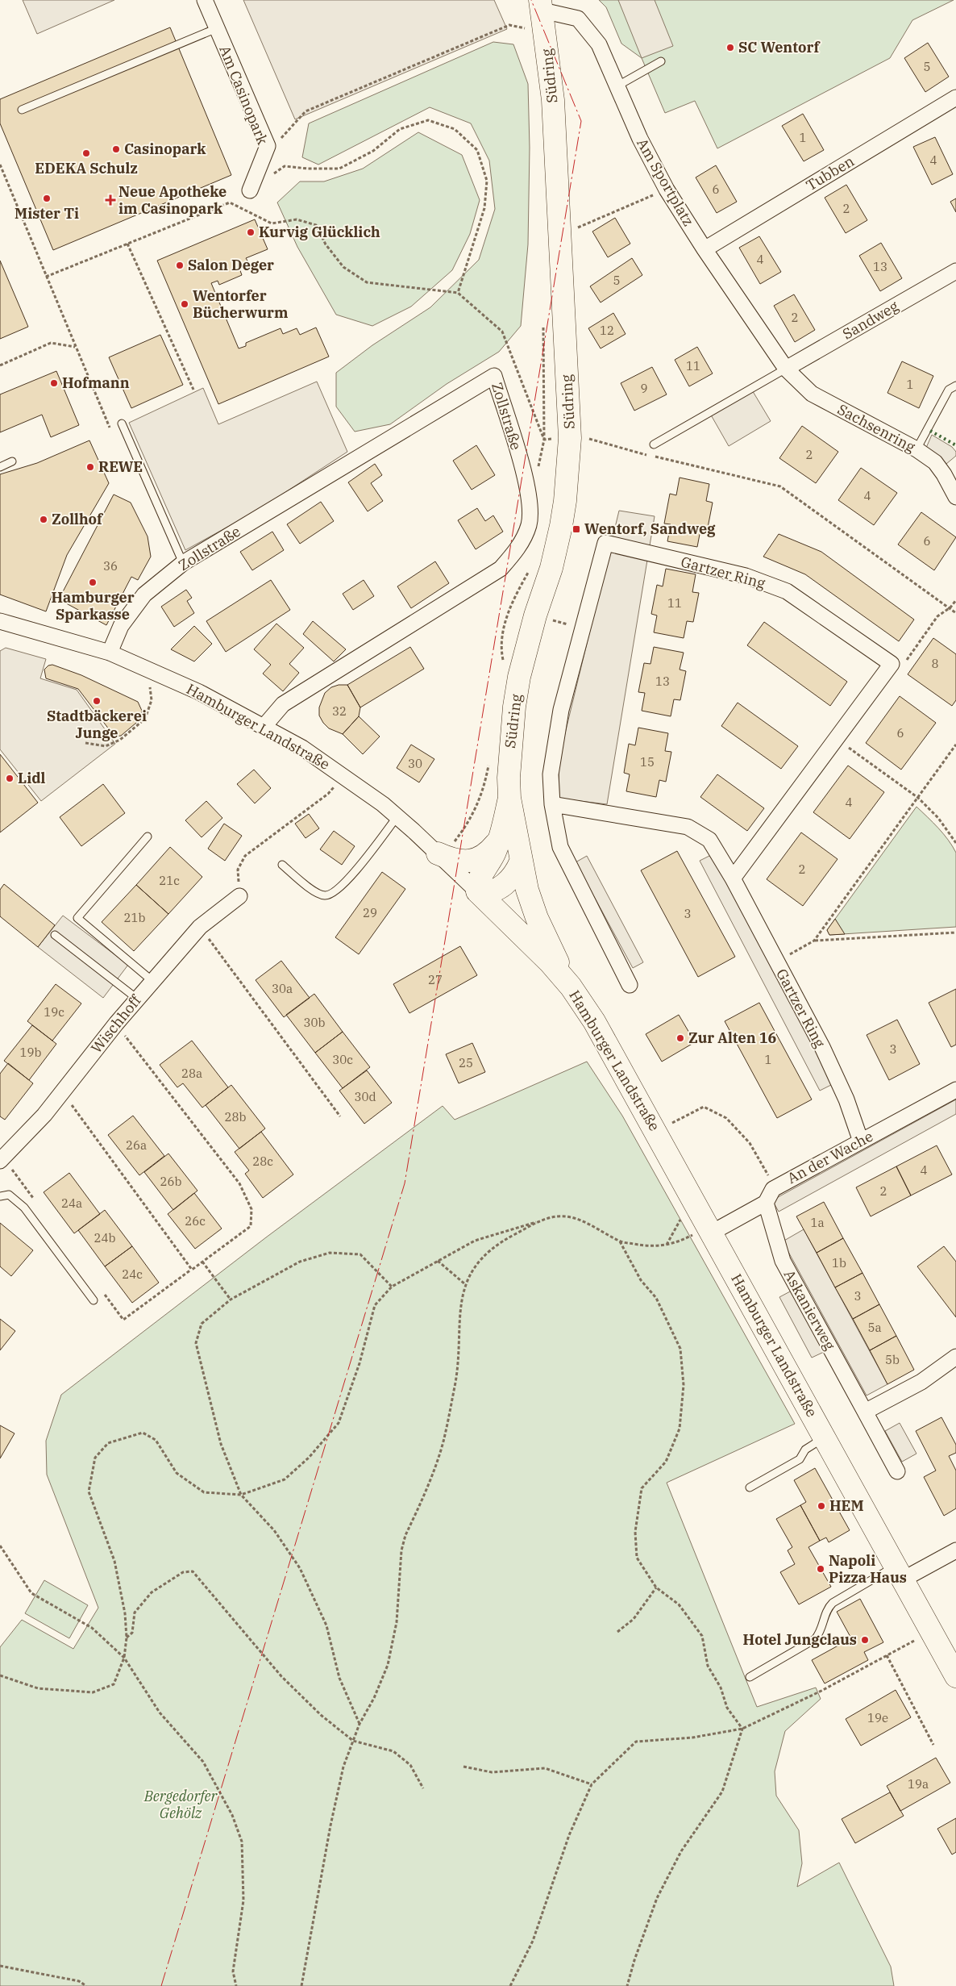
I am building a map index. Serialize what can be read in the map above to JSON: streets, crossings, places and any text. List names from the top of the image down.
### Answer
{
  "streets": {
    "main road": ["Südring", "Hamburger Landstraße"],
    "street": [
      "Am Casinopark",
      "Tubben",
      "Am Sportplatz",
      "Sandweg",
      "Zollstraße",
      "Sachsenring",
      "Gartzer Ring",
      "Wischhoff",
      "An der Wache",
      "Askanierweg"
    ]
  },
  "crossings": [
    ["Südring", "Am Sportplatz"],
    ["Südring", "Hamburger Landstraße"],
    ["Tubben", "Am Sportplatz"],
    ["Am Sportplatz", "Sandweg"],
    ["Am Sportplatz", "Sachsenring"],
    ["Sandweg", "Sachsenring"],
    ["Zollstraße", "Hamburger Landstraße"],
    ["Gartzer Ring", "An der Wache"],
    ["An der Wache", "Askanierweg"]
  ],
  "parks": ["Bergedorfer Gehölz"],
  "places": {
    "other": [
      "SC Wentorf",
      "Casinopark",
      "EDEKA Schulz",
      "Mister Ti",
      "Kurvig Glücklich",
      "Salon Deger",
      "Wentorfer Bücherwurm",
      "Hofmann",
      "REWE",
      "Zollhof",
      "Hamburger Sparkasse",
      "Stadtbäckerei Junge",
      "Lidl",
      "Zur Alten 16",
      "HEM",
      "Napoli Pizza Haus",
      "Hotel Jungclaus"
    ],
    "health": ["Neue Apotheke im Casinopark"],
    "transit": ["Wentorf, Sandweg"]
  },
  "house_numbers": [
    "5",
    "1",
    "4",
    "6",
    "2",
    "4",
    "13",
    "5",
    "2",
    "12",
    "11",
    "1",
    "9",
    "2",
    "4",
    "6",
    "36",
    "11",
    "8",
    "13",
    "32",
    "6",
    "15",
    "30",
    "4",
    "2",
    "21c",
    "29",
    "3",
    "21b",
    "27",
    "30a",
    "19c",
    "30b",
    "3",
    "19b",
    "30c",
    "1",
    "25",
    "28a",
    "30d",
    "28b",
    "26a",
    "28c",
    "4",
    "26b",
    "2",
    "24a",
    "26c",
    "1a",
    "24b",
    "1b",
    "24c",
    "3",
    "5a",
    "5b",
    "19e",
    "19a"
  ]
}
